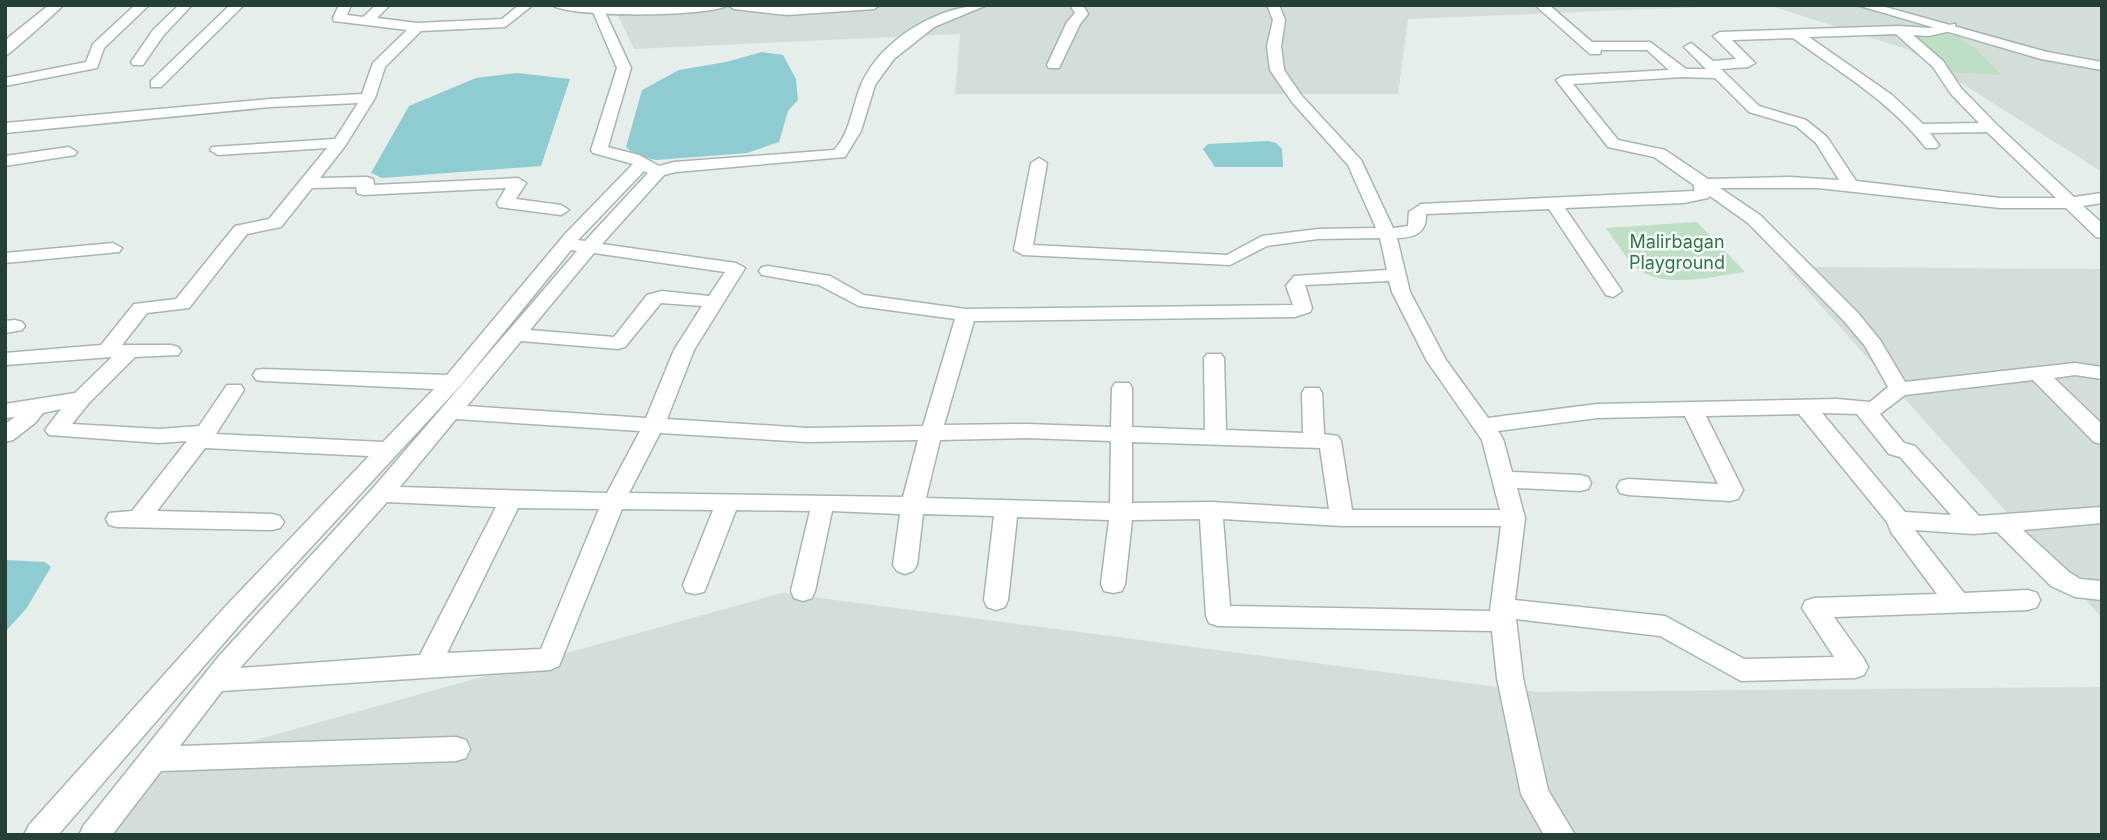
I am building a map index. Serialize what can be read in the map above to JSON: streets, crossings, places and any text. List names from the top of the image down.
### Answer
{
  "parks": ["Malirbagan Playground"]
}
